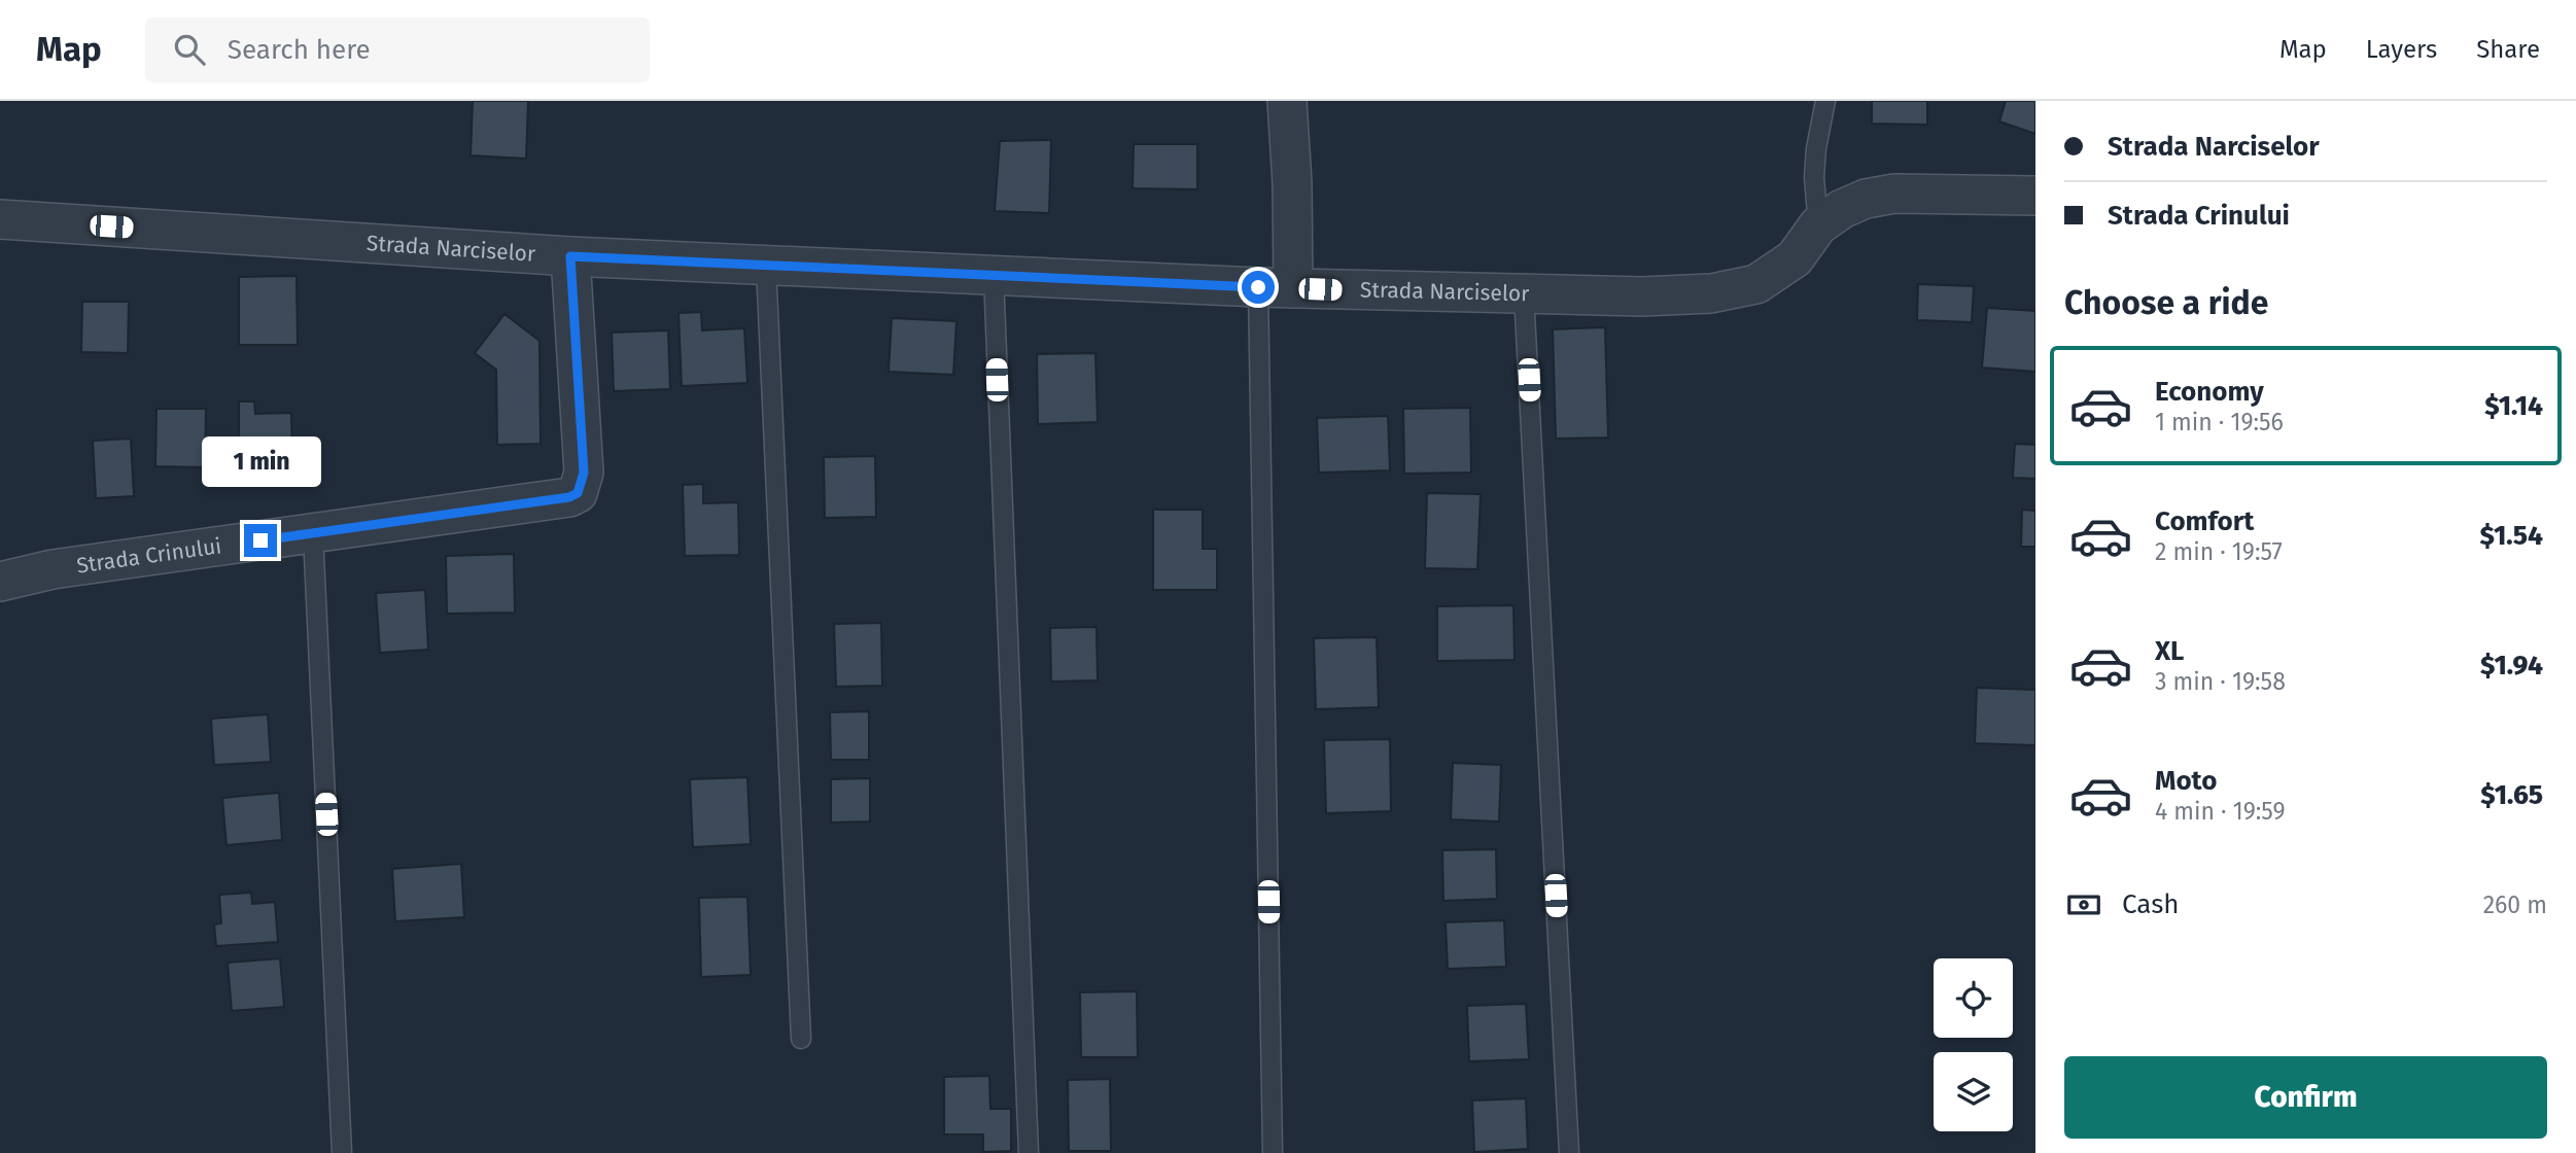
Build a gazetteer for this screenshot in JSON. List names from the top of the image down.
{
  "streets": {
    "street": ["Strada Narciselor", "Strada Crinului"]
  },
  "crossings": [
    ["Strada Narciselor", "Strada Crinului"]
  ],
  "page": {
    "header": "Map",
    "search": "Search here",
    "nav": ["Map", "Layers", "Share"],
    "banner": ["Strada Narciselor", "Strada Crinului"],
    "heading": "Choose a ride",
    "list": [
      {
        "name": "Economy",
        "note": "1 min · 19:56",
        "value": "$1.14"
      },
      {
        "name": "Comfort",
        "note": "2 min · 19:57",
        "value": "$1.54"
      },
      {
        "name": "XL",
        "note": "3 min · 19:58",
        "value": "$1.94"
      },
      {
        "name": "Moto",
        "note": "4 min · 19:59",
        "value": "$1.65"
      }
    ],
    "bubble": "1 min",
    "pay": ["Cash", "260 m"],
    "buttons": "Confirm"
  }
}
